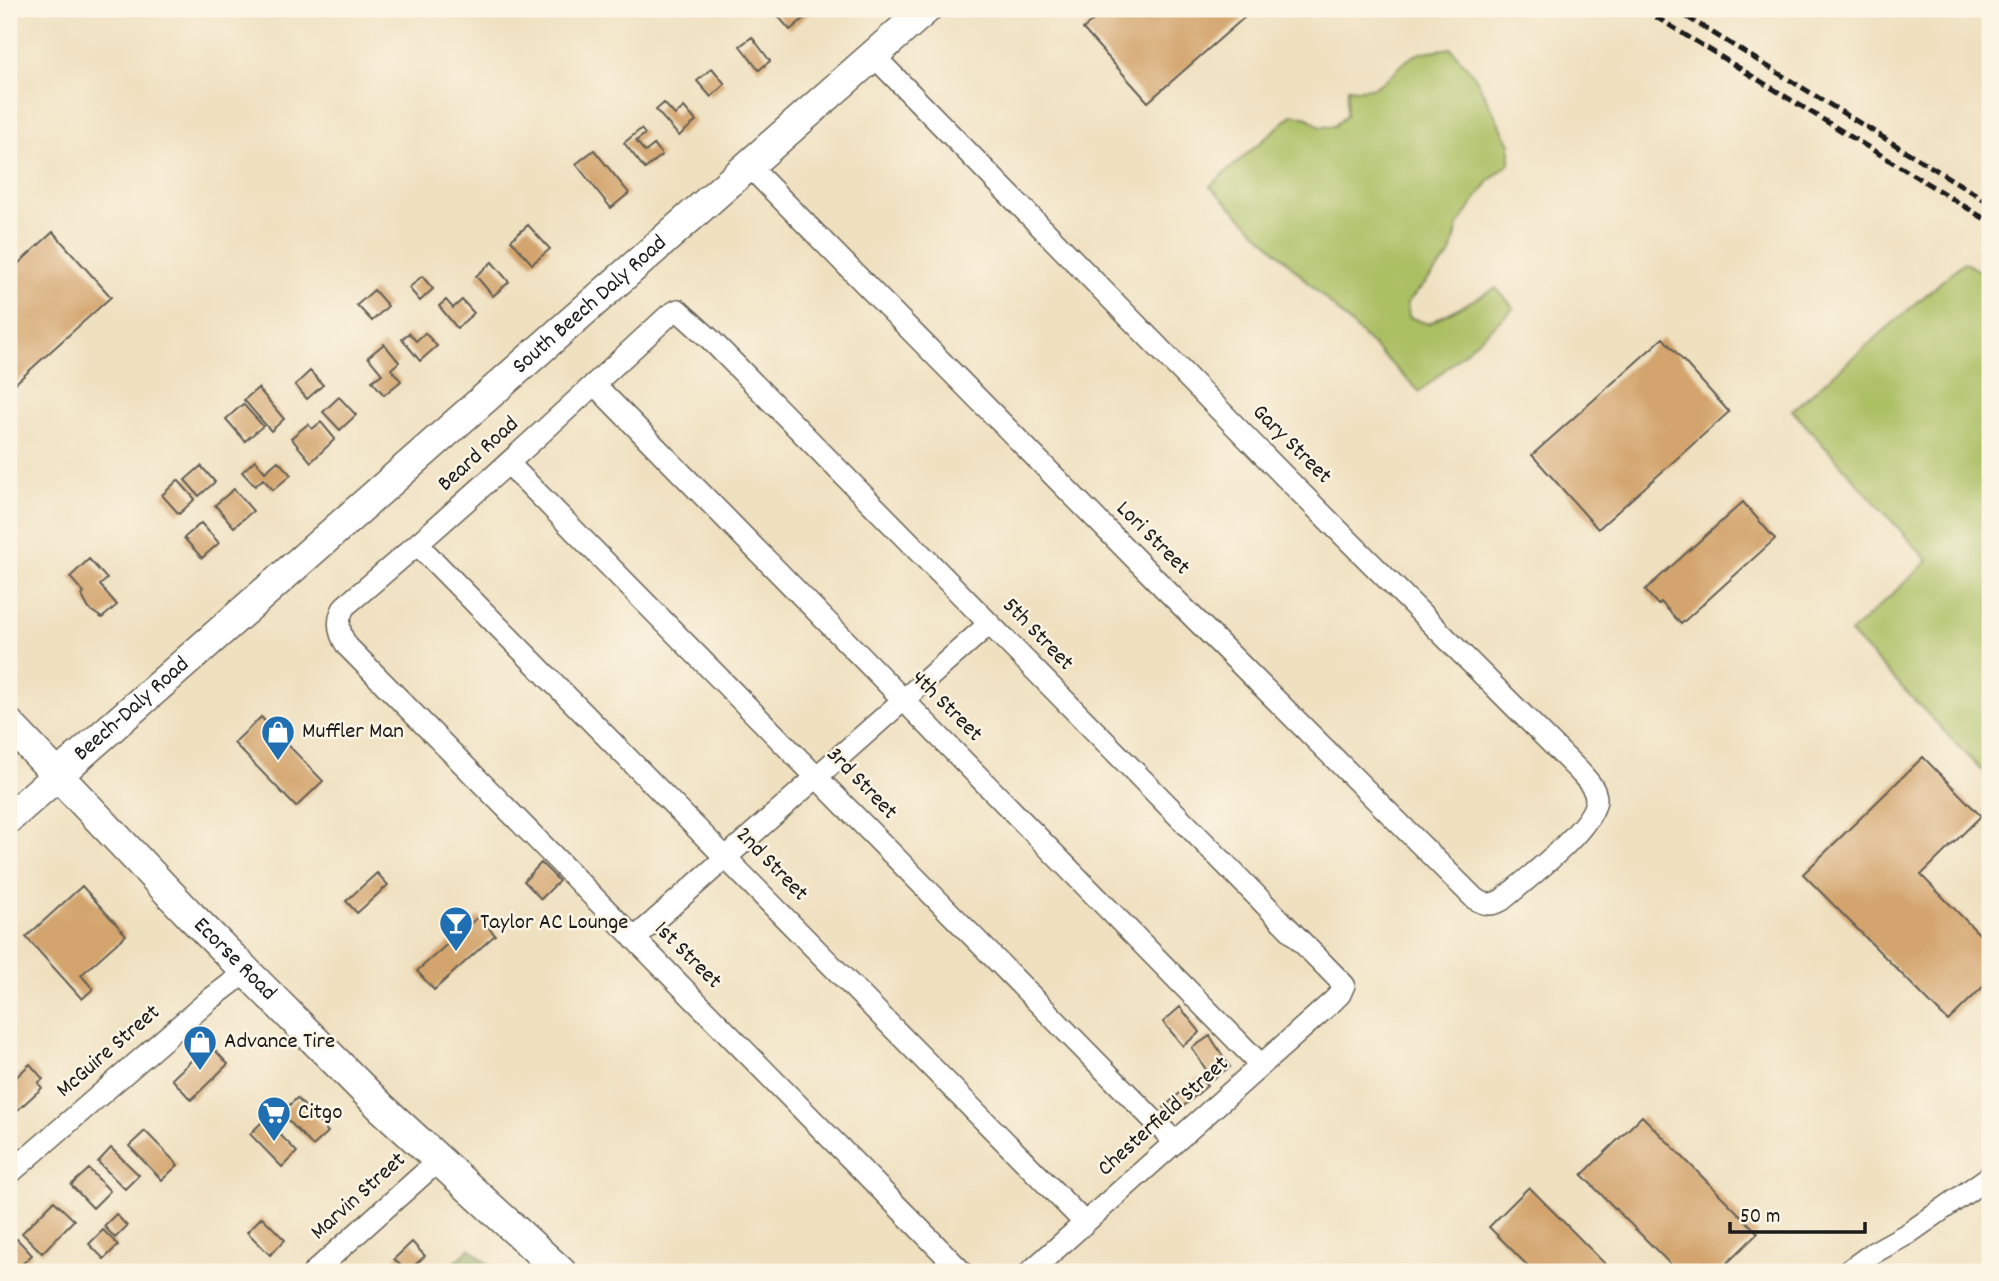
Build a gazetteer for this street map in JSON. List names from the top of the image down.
{
  "streets": {
    "street": [
      "South Beech Daly Road",
      "Gary Street",
      "Beard Road",
      "Lori Street",
      "5th Street",
      "4th Street",
      "Beech-Daly Road",
      "3rd Street",
      "2nd Street",
      "1st Street",
      "Ecorse Road",
      "McGuire Street",
      "Chesterfield Street",
      "Marvin Street"
    ]
  },
  "crossings": [
    ["South Beech Daly Road", "Gary Street"],
    ["South Beech Daly Road", "Lori Street"],
    ["South Beech Daly Road", "Beech-Daly Road"],
    ["Gary Street", "Lori Street"],
    ["Beard Road", "5th Street"],
    ["Beard Road", "4th Street"],
    ["Beard Road", "3rd Street"],
    ["Beard Road", "2nd Street"],
    ["Beard Road", "1st Street"],
    ["5th Street", "Chesterfield Street"],
    ["4th Street", "Chesterfield Street"],
    ["Beech-Daly Road", "Ecorse Road"],
    ["3rd Street", "Chesterfield Street"],
    ["2nd Street", "Chesterfield Street"],
    ["Ecorse Road", "McGuire Street"],
    ["Ecorse Road", "Marvin Street"]
  ],
  "places": {
    "shop": ["Muffler Man", "Advance Tire"],
    "bar": ["Taylor AC Lounge"],
    "supermarket": ["Citgo"]
  },
  "scale_bar": "50 m"
}
